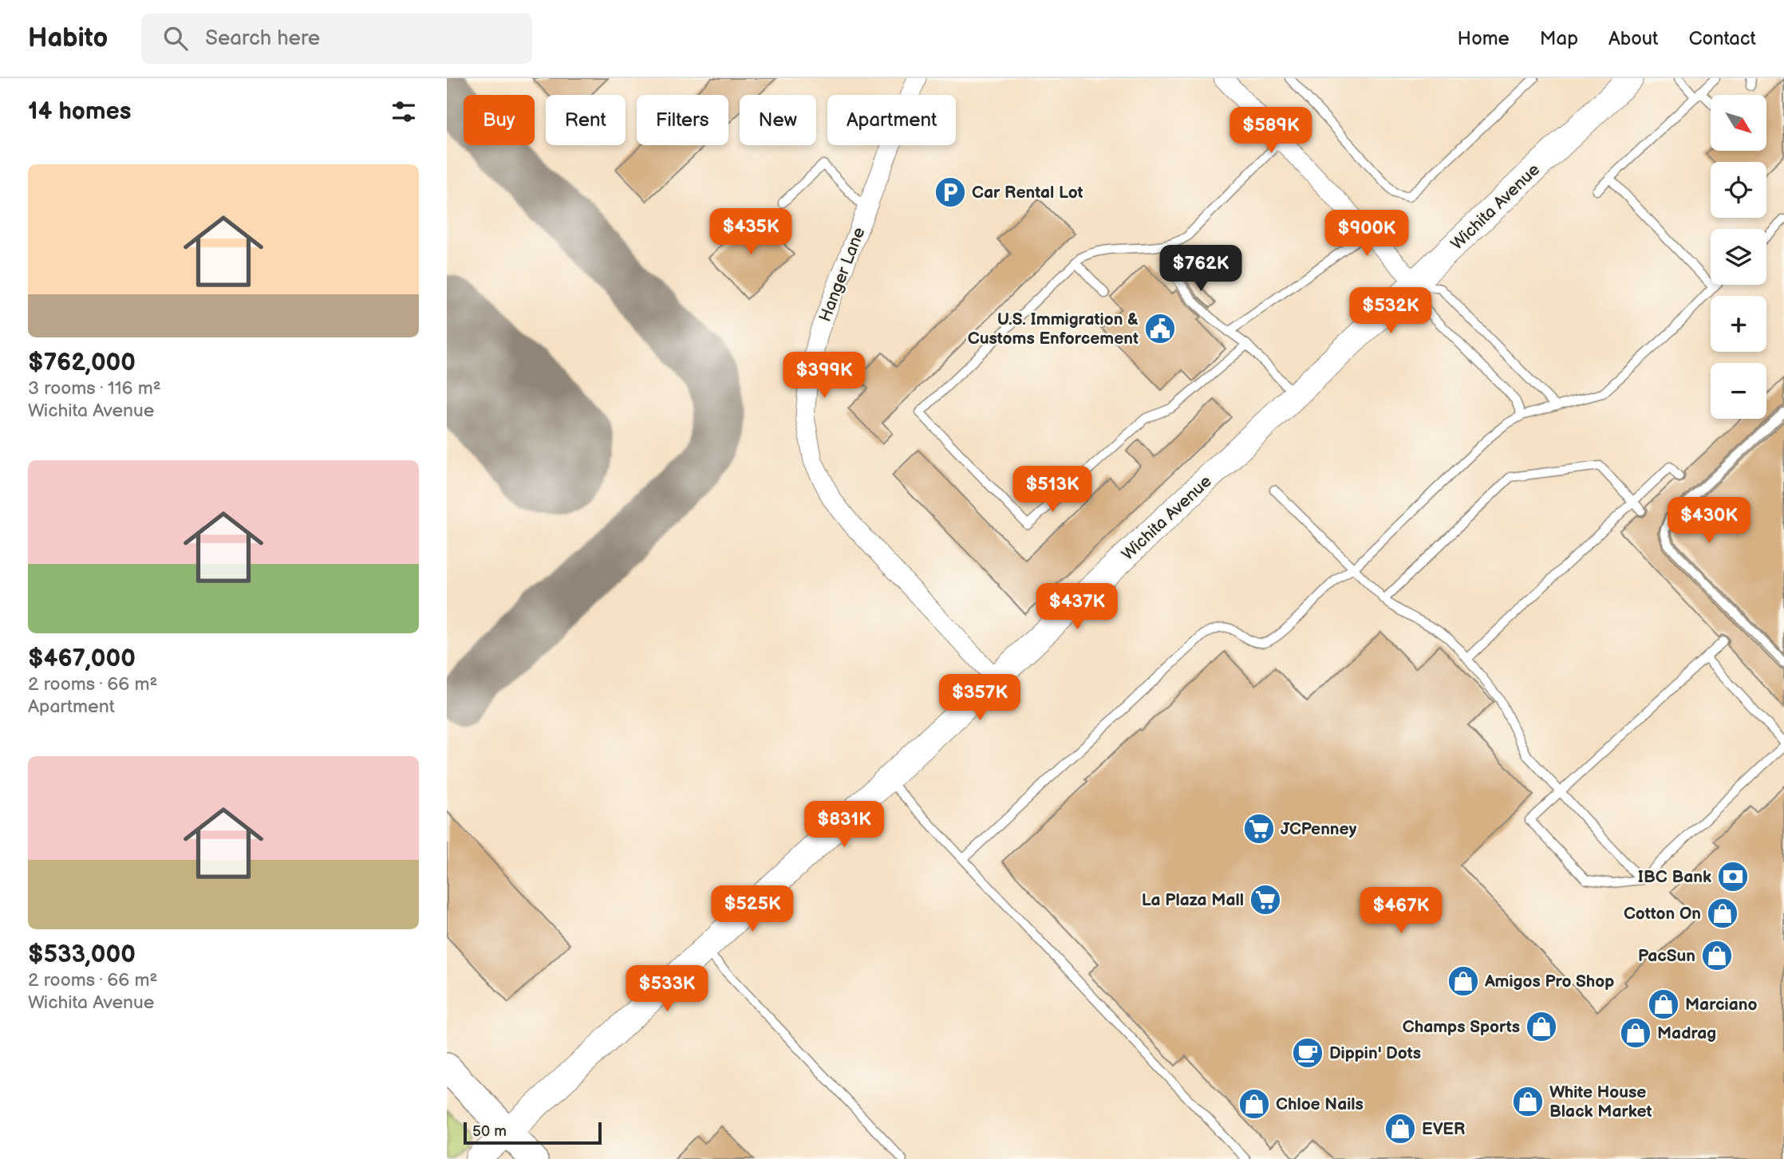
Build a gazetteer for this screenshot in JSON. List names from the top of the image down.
{
  "streets": {
    "main road": ["Wichita Avenue"],
    "street": ["Hanger Lane"]
  },
  "crossings": [
    ["Wichita Avenue", "Hanger Lane"]
  ],
  "places": {
    "parking": ["Car Rental Lot"],
    "public building": ["U.S. Immigration & Customs Enforcement"],
    "supermarket": ["JCPenney", "La Plaza Mall"],
    "bank": ["IBC Bank"],
    "shop": [
      "Cotton On",
      "PacSun",
      "Amigos Pro Shop",
      "Marciano",
      "Champs Sports",
      "Madrag",
      "White House Black Market",
      "Chloe Nails",
      "EVER"
    ],
    "cafe": ["Dippin' Dots"]
  },
  "scale_bar": "50 m",
  "north": "bottom right",
  "page": {
    "header": "Habito",
    "search": "Search here",
    "nav": [
      "Home",
      "Map",
      "About",
      "Contact"
    ],
    "heading": "14 homes",
    "map_buttons": ["+", "−"],
    "chip": [
      "Buy",
      "Rent",
      "Filters",
      "New",
      "Apartment"
    ],
    "price": [
      "$589K",
      "$435K",
      "$900K",
      "$762K",
      "$532K",
      "$399K",
      "$513K",
      "$430K",
      "$437K",
      "$357K",
      "$831K",
      "$525K",
      "$467K",
      "$533K"
    ],
    "list": [
      {
        "name": "$762,000",
        "note": "3 rooms · 116 m² · Wichita Avenue"
      },
      {
        "name": "$467,000",
        "note": "2 rooms · 66 m² · Apartment"
      },
      {
        "name": "$533,000",
        "note": "2 rooms · 66 m² · Wichita Avenue"
      }
    ],
    "scale": "50 m"
  }
}
